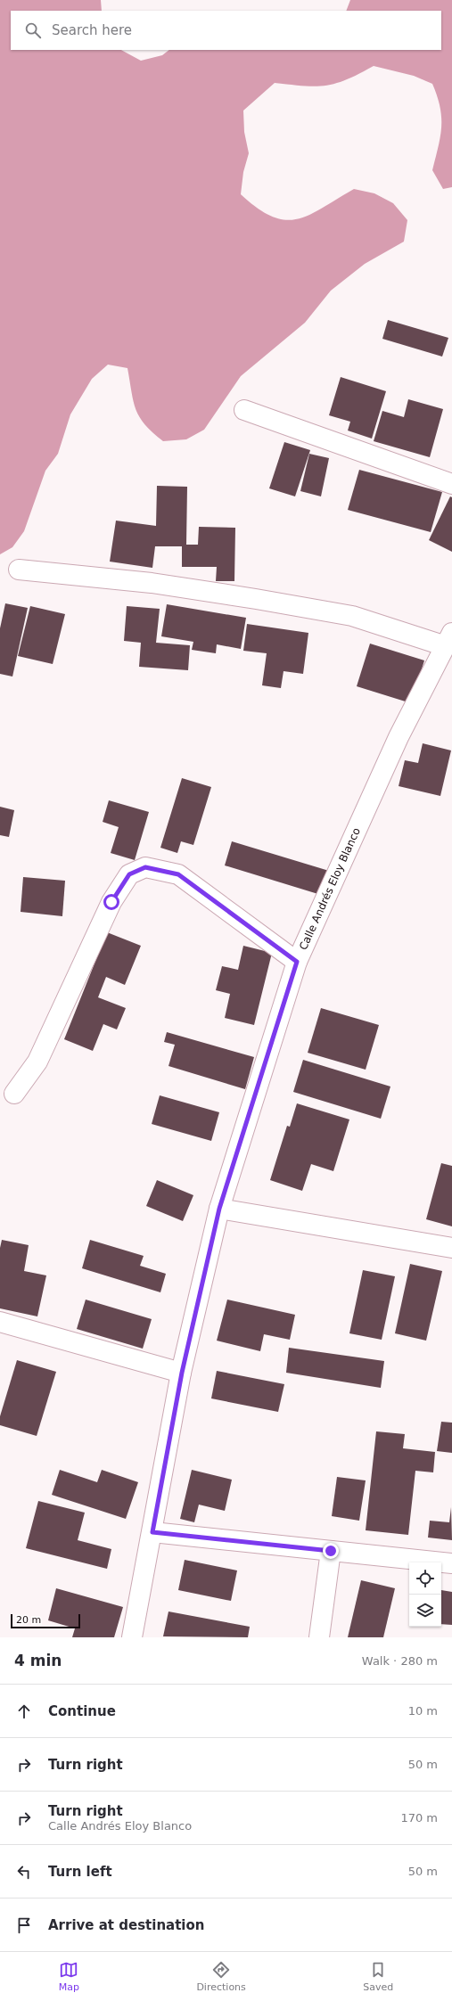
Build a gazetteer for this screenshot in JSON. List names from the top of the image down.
{
  "streets": {
    "street": ["Calle Andrés Eloy Blanco"]
  },
  "scale_bar": "20 m",
  "page": {
    "search": "Search here",
    "scale": "20 m",
    "heading": ["4 min", "Walk · 280 m"],
    "list": [
      ["Continue", "10 m"],
      ["Turn right", "50 m"],
      ["Turn right", "Calle Andrés Eloy Blanco", "170 m"],
      ["Turn left", "50 m"],
      "Arrive at destination"
    ],
    "nav": ["Map", "Directions", "Saved"]
  }
}
